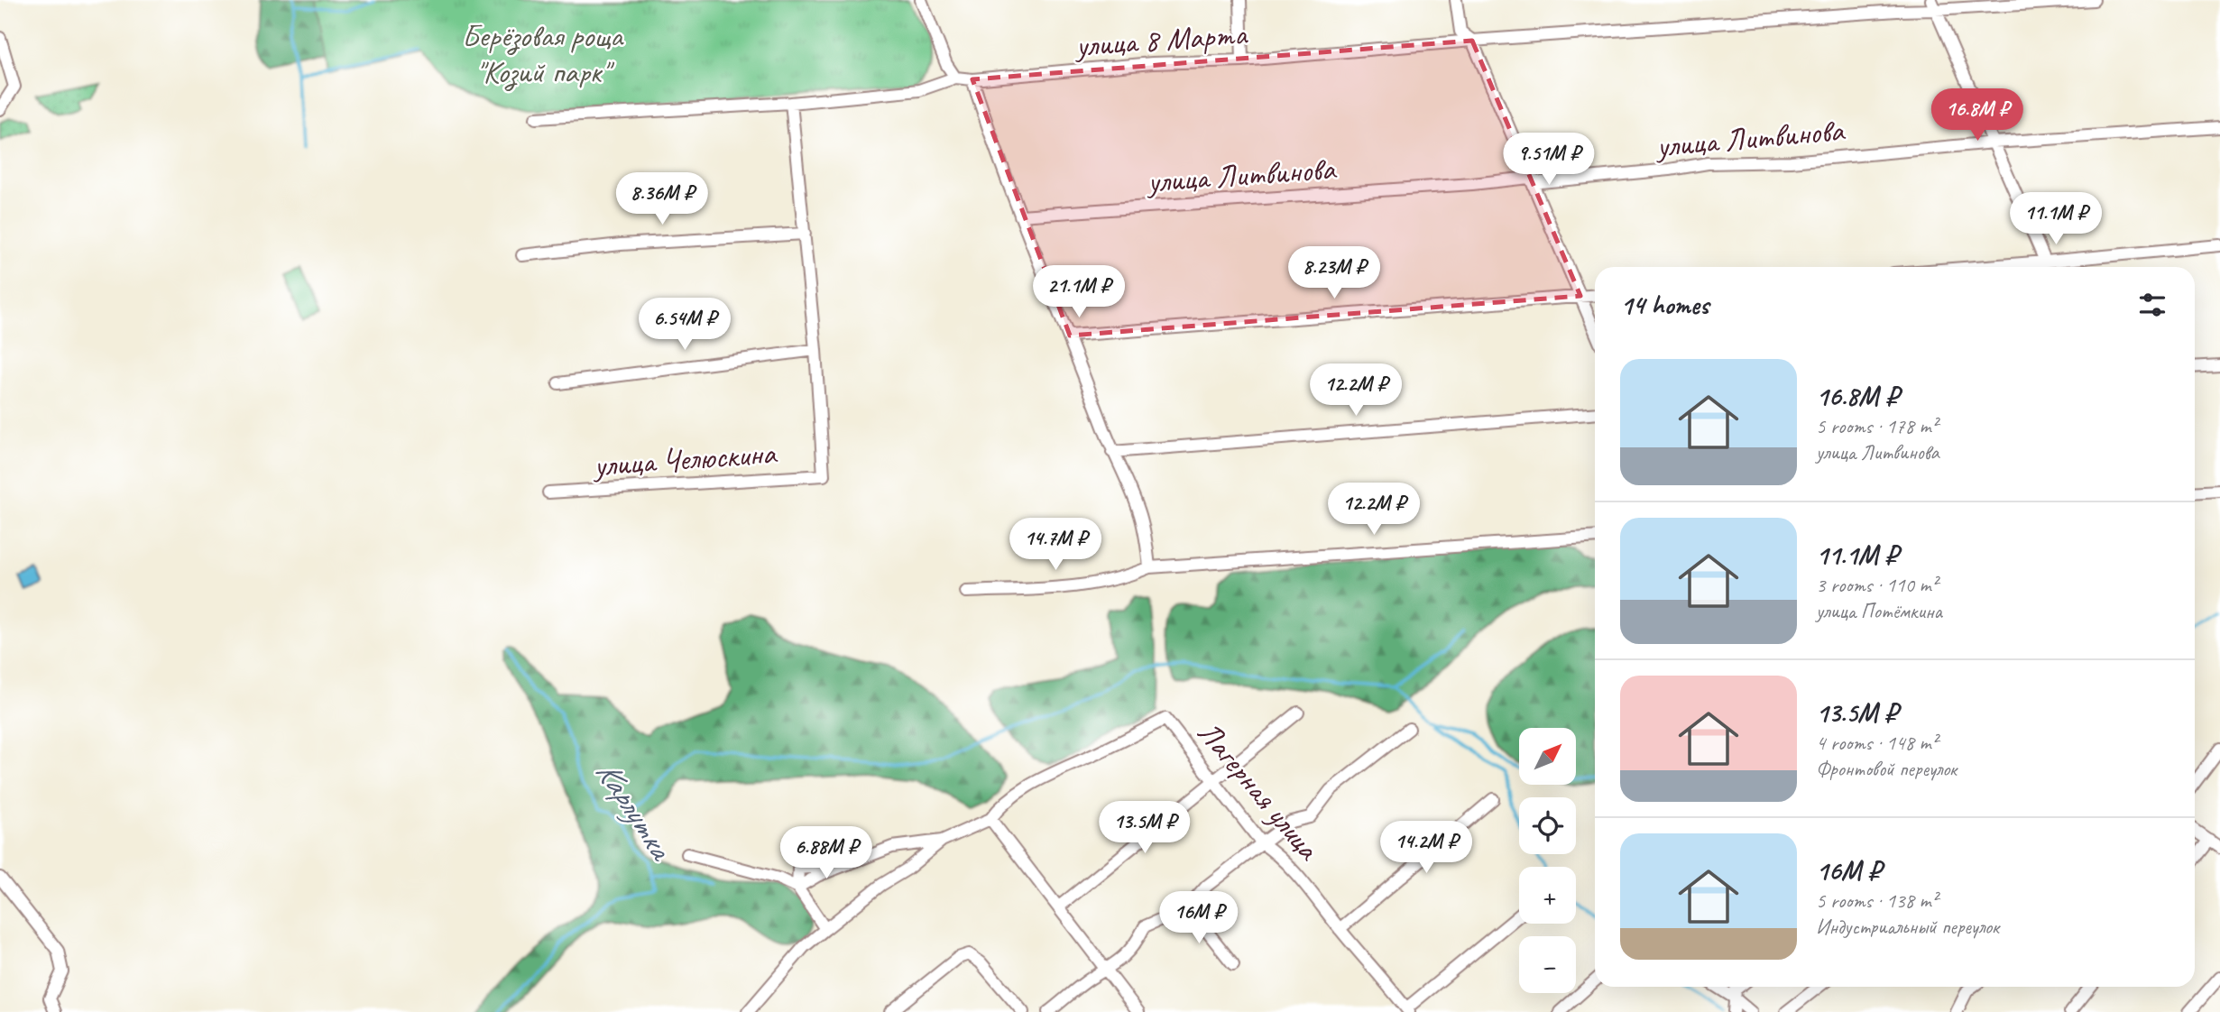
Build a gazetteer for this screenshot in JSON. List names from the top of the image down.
{
  "streets": {
    "street": [
      "улица 8 Марта",
      "улица Литвинова",
      "улица Челюскина",
      "Лагерная улица"
    ]
  },
  "water": ["Карлутка"],
  "parks": ["Берёзовая роща \"Козий парк\""],
  "north": "top right",
  "page": {
    "price": [
      "16.8M ₽",
      "9.51M ₽",
      "8.36M ₽",
      "11.1M ₽",
      "8.23M ₽",
      "21.1M ₽",
      "6.54M ₽",
      "12.2M ₽",
      "12.2M ₽",
      "14.7M ₽",
      "13.5M ₽",
      "14.2M ₽",
      "6.88M ₽",
      "16M ₽"
    ],
    "heading": "14 homes",
    "list": [
      {
        "name": "16.8M ₽",
        "note": "5 rooms · 178 m² · улица Литвинова"
      },
      {
        "name": "11.1M ₽",
        "note": "3 rooms · 110 m² · улица Потёмкина"
      },
      {
        "name": "13.5M ₽",
        "note": "4 rooms · 148 m² · Фронтовой переулок"
      },
      {
        "name": "16M ₽",
        "note": "5 rooms · 138 m² · Индустриальный переулок"
      }
    ],
    "map_buttons": ["+", "−"]
  }
}
